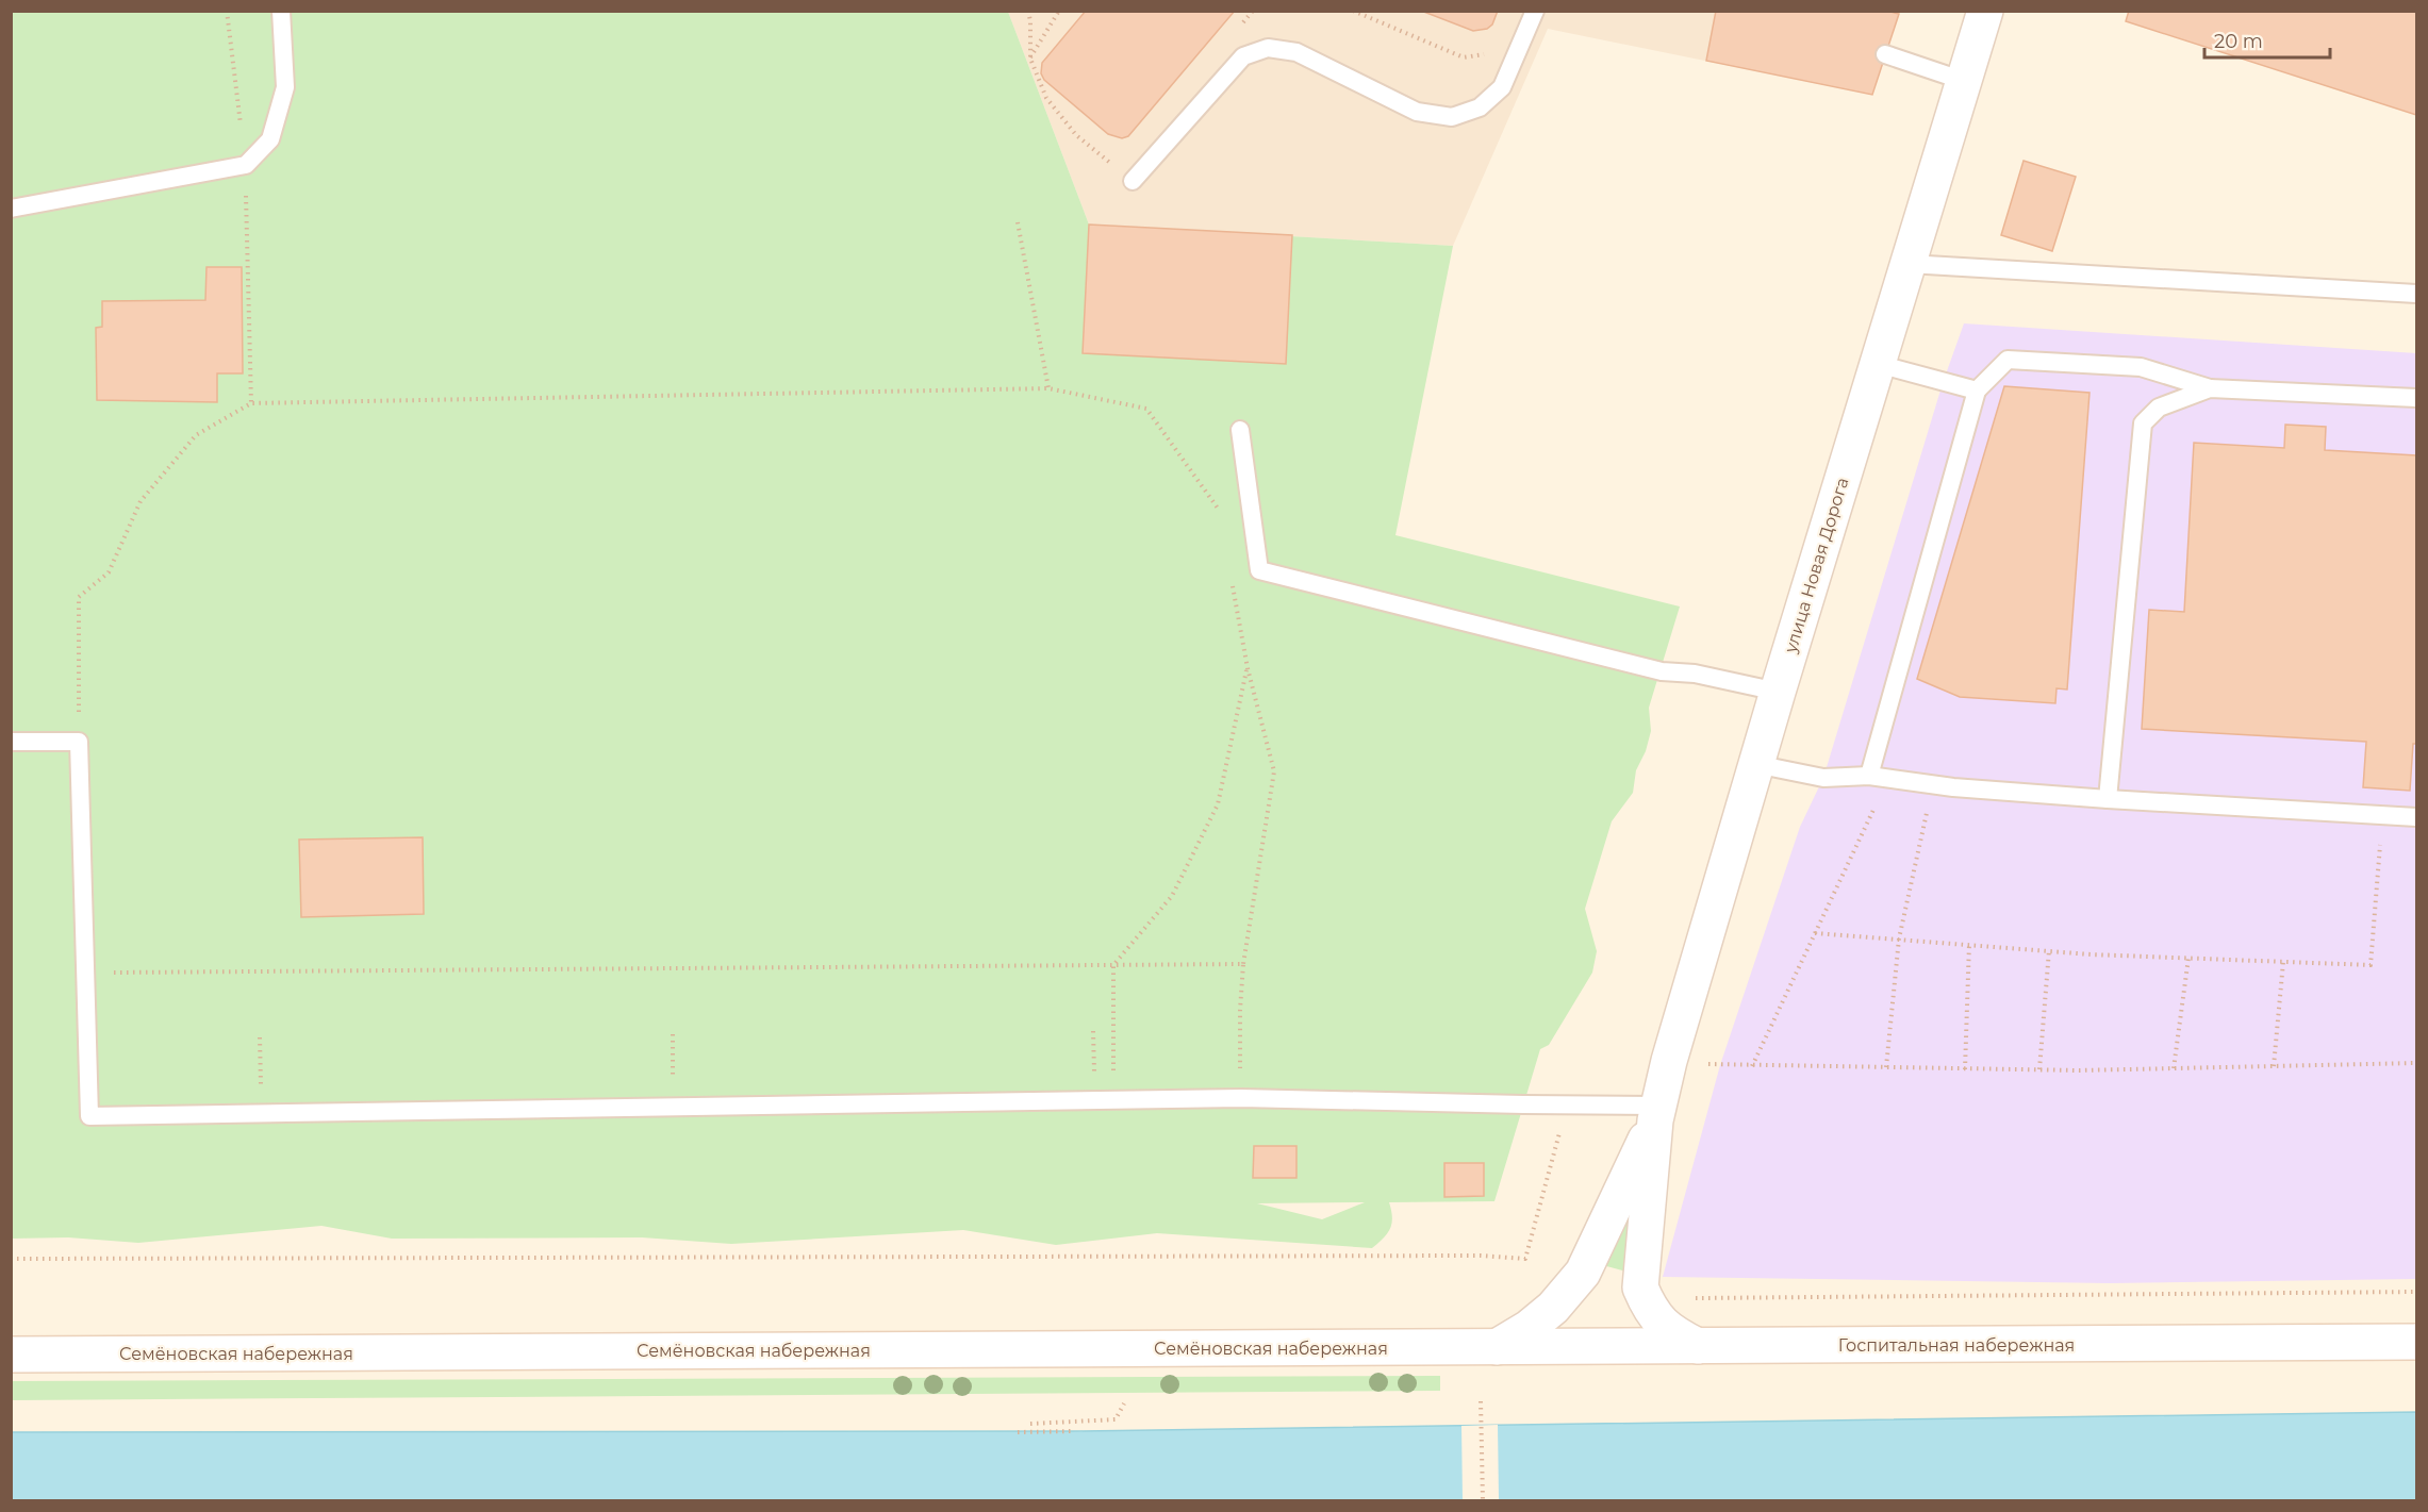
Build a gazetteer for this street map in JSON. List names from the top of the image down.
{
  "streets": {
    "main road": ["улица Новая Дорога", "Госпитальная набережная", "Семёновская набережная"]
  },
  "crossings": [
    ["улица Новая Дорога", "Госпитальная набережная"],
    ["улица Новая Дорога", "Семёновская набережная"],
    ["Госпитальная набережная", "Семёновская набережная"]
  ],
  "scale_bar": "20 m"
}
